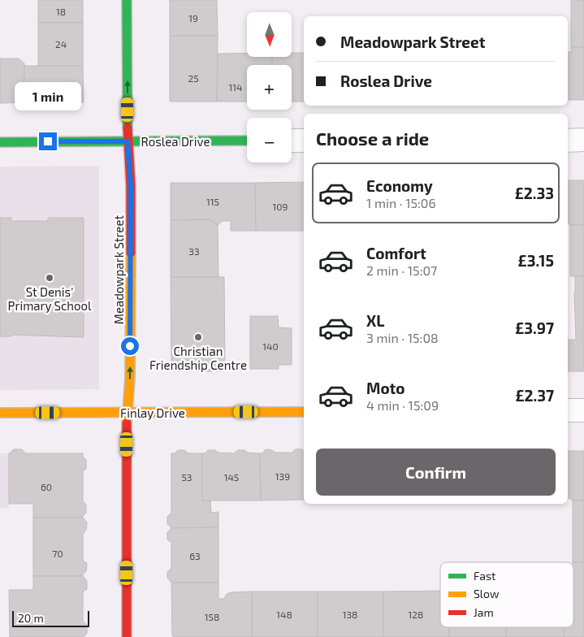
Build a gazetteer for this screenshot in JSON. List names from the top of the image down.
{
  "streets": {
    "street": ["Roslea Drive", "Meadowpark Street", "Finlay Drive"]
  },
  "crossings": [
    ["Roslea Drive", "Meadowpark Street"],
    ["Meadowpark Street", "Finlay Drive"]
  ],
  "one_way": ["Meadowpark Street"],
  "places": ["St Denis' Primary School", "Christian Friendship Centre"],
  "house_numbers": [
    "18",
    "19",
    "24",
    "25",
    "114",
    "115",
    "109",
    "33",
    "140",
    "139",
    "53",
    "145",
    "60",
    "70",
    "63",
    "148",
    "138",
    "128",
    "158"
  ],
  "legend": ["Fast", "Slow", "Jam"],
  "scale_bar": "20 m",
  "north": "bottom",
  "page": {
    "map_buttons": ["+", "−"],
    "banner": ["Meadowpark Street", "Roslea Drive"],
    "bubble": "1 min",
    "heading": "Choose a ride",
    "list": [
      {
        "name": "Economy",
        "note": "1 min · 15:06",
        "value": "£2.33"
      },
      {
        "name": "Comfort",
        "note": "2 min · 15:07",
        "value": "£3.15"
      },
      {
        "name": "XL",
        "note": "3 min · 15:08",
        "value": "£3.97"
      },
      {
        "name": "Moto",
        "note": "4 min · 15:09",
        "value": "£2.37"
      }
    ],
    "buttons": "Confirm",
    "scale": "20 m"
  }
}
